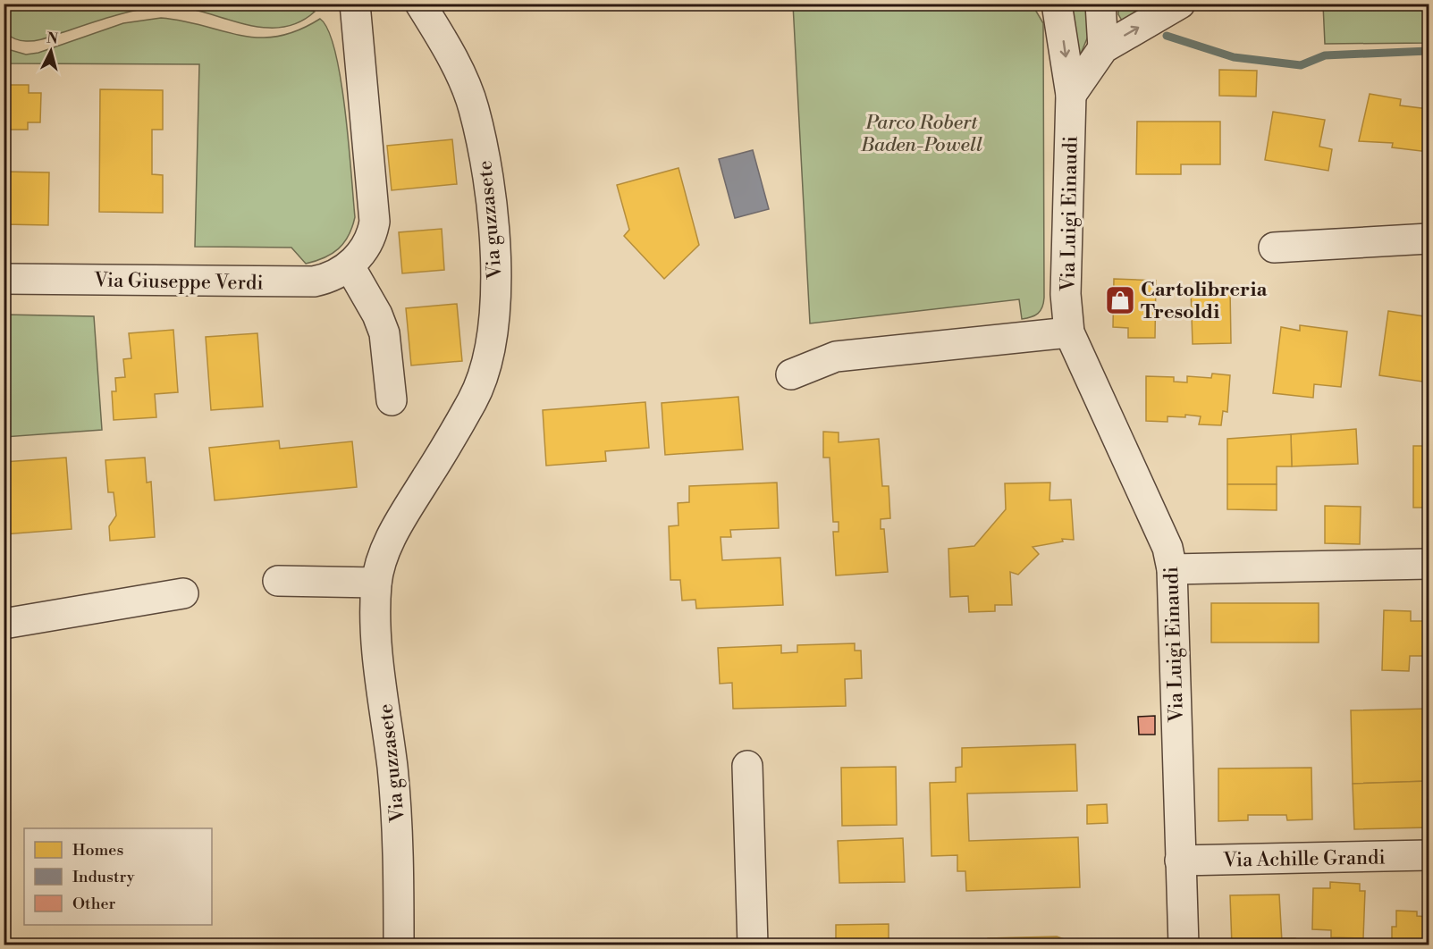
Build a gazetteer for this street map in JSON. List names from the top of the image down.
{
  "streets": {
    "street": [
      "Via Luigi Einaudi",
      "Via guzzasete",
      "Via Giuseppe Verdi",
      "Via Achille Grandi"
    ]
  },
  "crossings": [
    ["Via Luigi Einaudi", "Via Achille Grandi"]
  ],
  "parks": ["Parco Robert Baden-Powell"],
  "places": {
    "shop": ["Cartolibreria Tresoldi"]
  },
  "legend": ["Homes", "Industry", "Other"],
  "north": "top"
}
